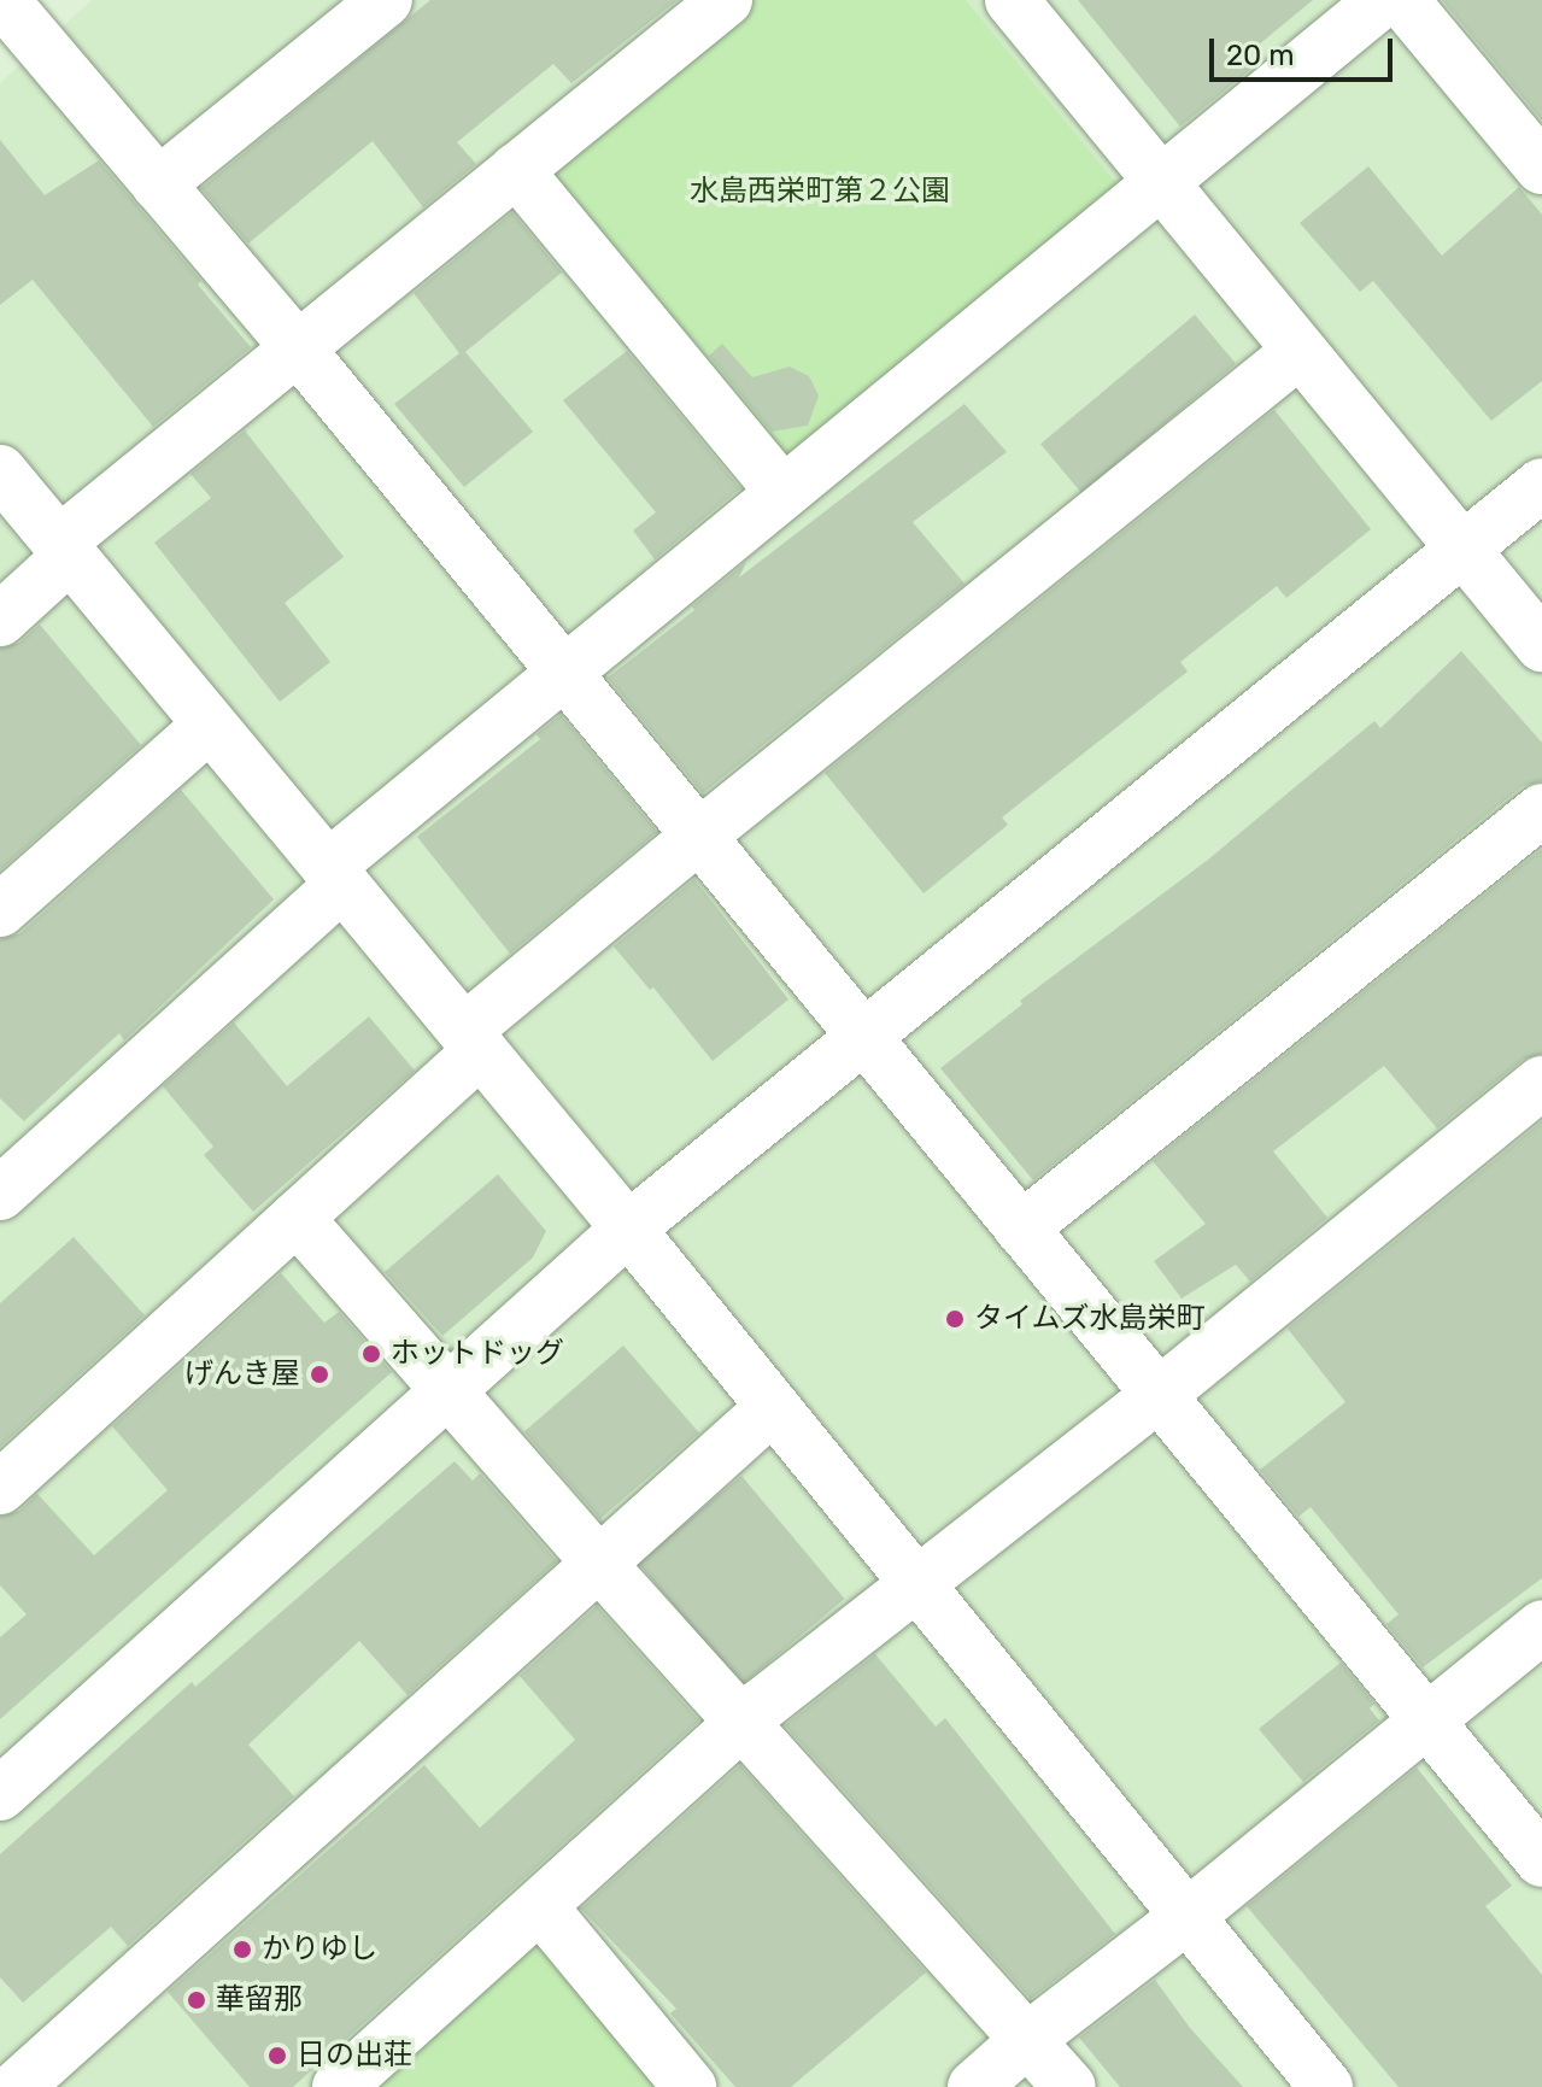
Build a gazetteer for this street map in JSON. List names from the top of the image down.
{
  "parks": ["水島西栄町第２公園"],
  "places": [
    "タイムズ水島栄町",
    "ホットドッグ",
    "げんき屋",
    "かりゆし",
    "華留那",
    "日の出荘"
  ],
  "scale_bar": "20 m"
}
